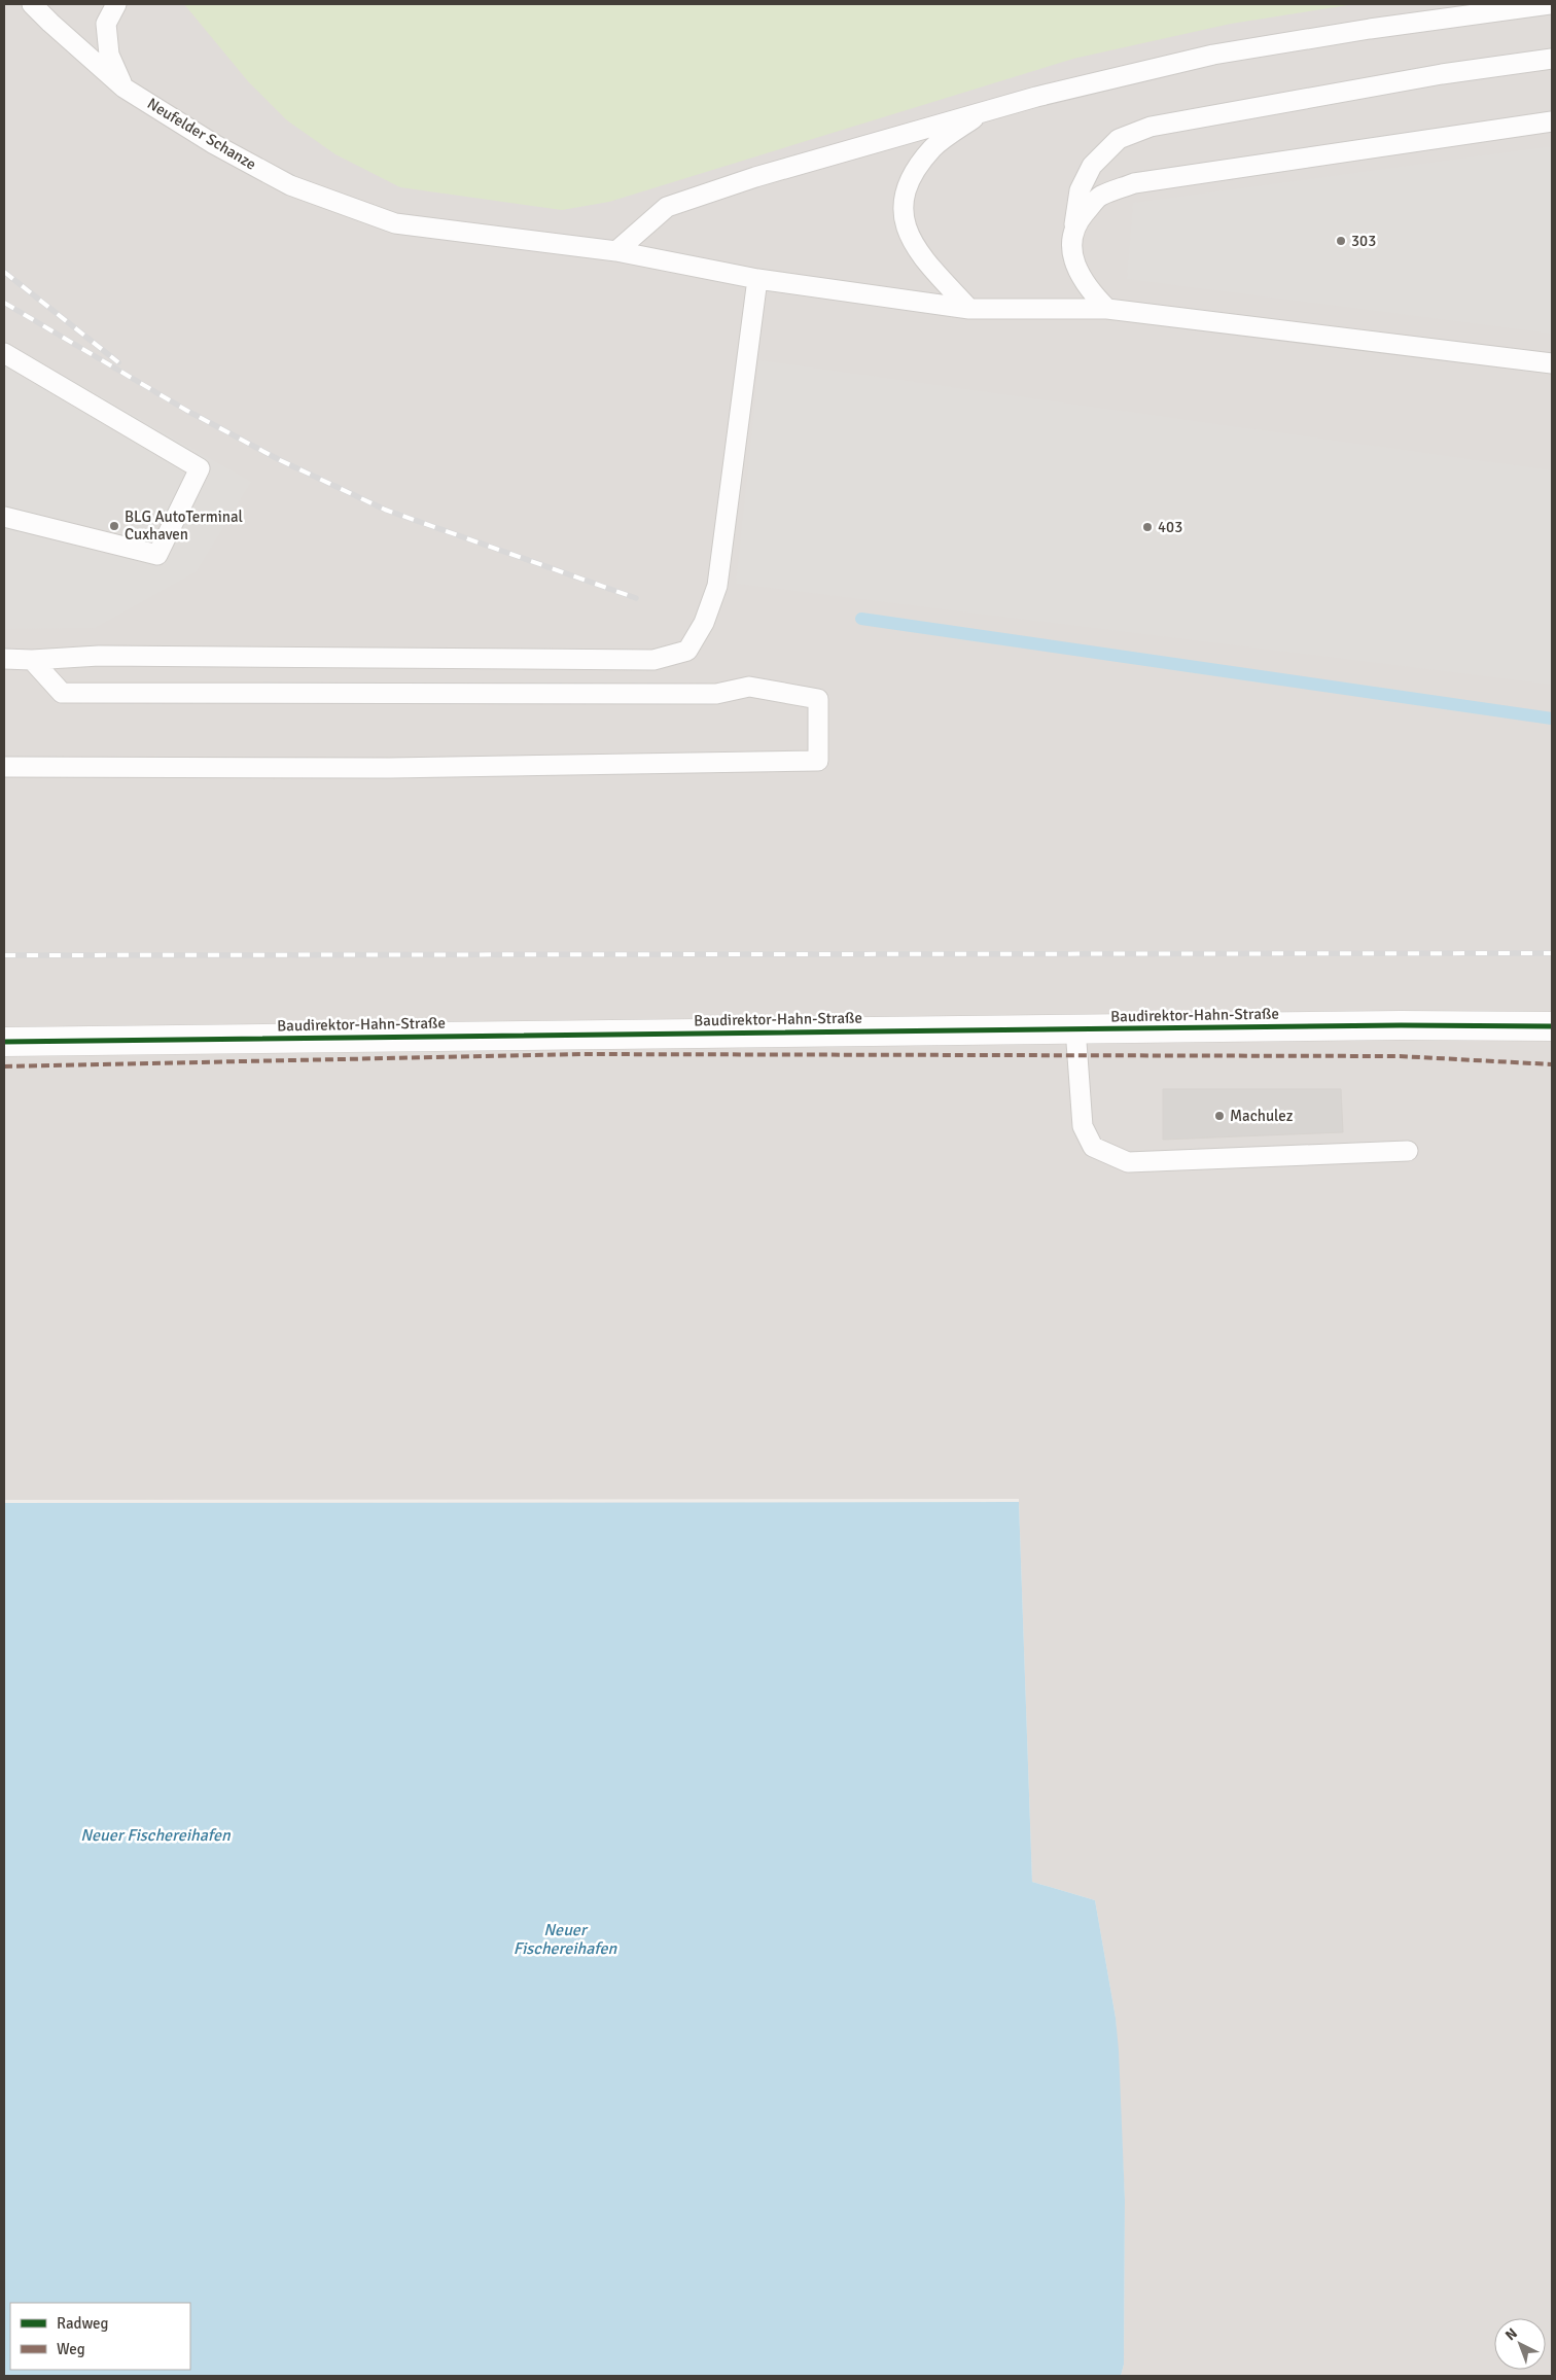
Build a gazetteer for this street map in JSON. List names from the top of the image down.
{
  "streets": {
    "street": ["Baudirektor-Hahn-Straße"],
    "lane": ["Neufelder Schanze"]
  },
  "water": ["Neuer Fischereihafen"],
  "places": [
    "303",
    "BLG AutoTerminal Cuxhaven",
    "403",
    "Machulez"
  ],
  "legend": ["Radweg", "Weg"],
  "north": "top left"
}
